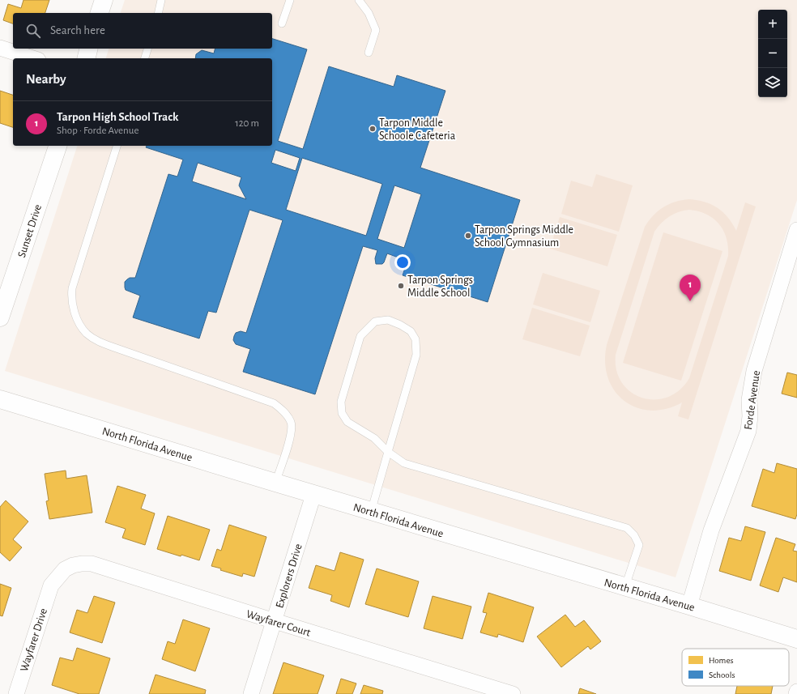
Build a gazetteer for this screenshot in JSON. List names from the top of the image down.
{
  "streets": {
    "street": [
      "Sunset Drive",
      "Forde Avenue",
      "North Florida Avenue",
      "Explorers Drive",
      "Wayfarer Court",
      "Wayfarer Drive"
    ]
  },
  "crossings": [
    ["Forde Avenue", "North Florida Avenue"],
    ["North Florida Avenue", "Explorers Drive"],
    ["Explorers Drive", "Wayfarer Court"],
    ["Wayfarer Court", "Wayfarer Drive"]
  ],
  "places": ["Tarpon Middle Schoole Cafeteria", "Tarpon Springs Middle School Gymnasium", "Tarpon Springs Middle School"],
  "legend": ["Homes", "Schools"],
  "page": {
    "map_buttons": ["+", "−"],
    "search": "Search here",
    "heading": "Nearby",
    "list": [
      {
        "mark": "1",
        "name": "Tarpon High School Track",
        "note": "Shop · Forde Avenue",
        "value": "120 m"
      }
    ],
    "pins": "1"
  }
}
